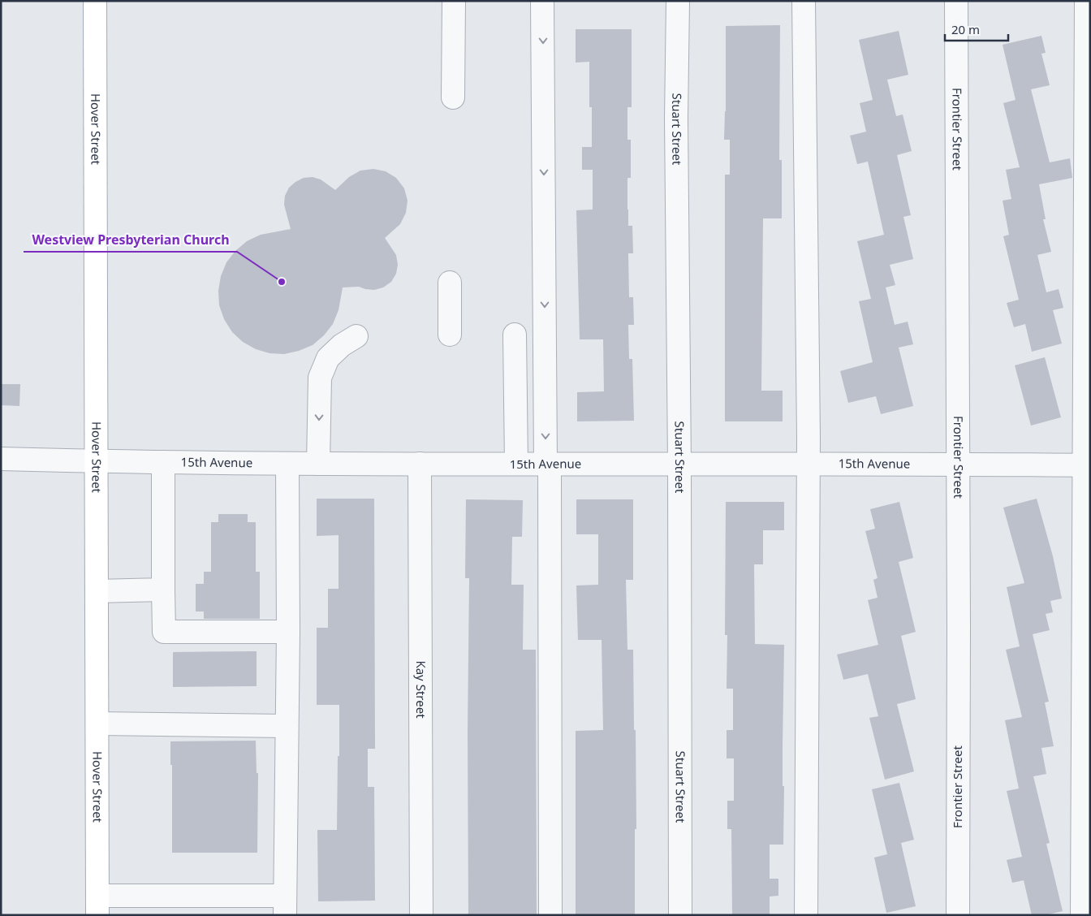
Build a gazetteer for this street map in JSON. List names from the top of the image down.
{
  "streets": {
    "main road": ["Hover Street"],
    "street": [
      "Stuart Street",
      "Frontier Street",
      "15th Avenue",
      "Kay Street"
    ]
  },
  "crossings": [
    ["Hover Street", "15th Avenue"],
    ["Stuart Street", "15th Avenue"],
    ["Frontier Street", "15th Avenue"],
    ["15th Avenue", "Kay Street"]
  ],
  "places": ["Westview Presbyterian Church"],
  "scale_bar": "20 m"
}
